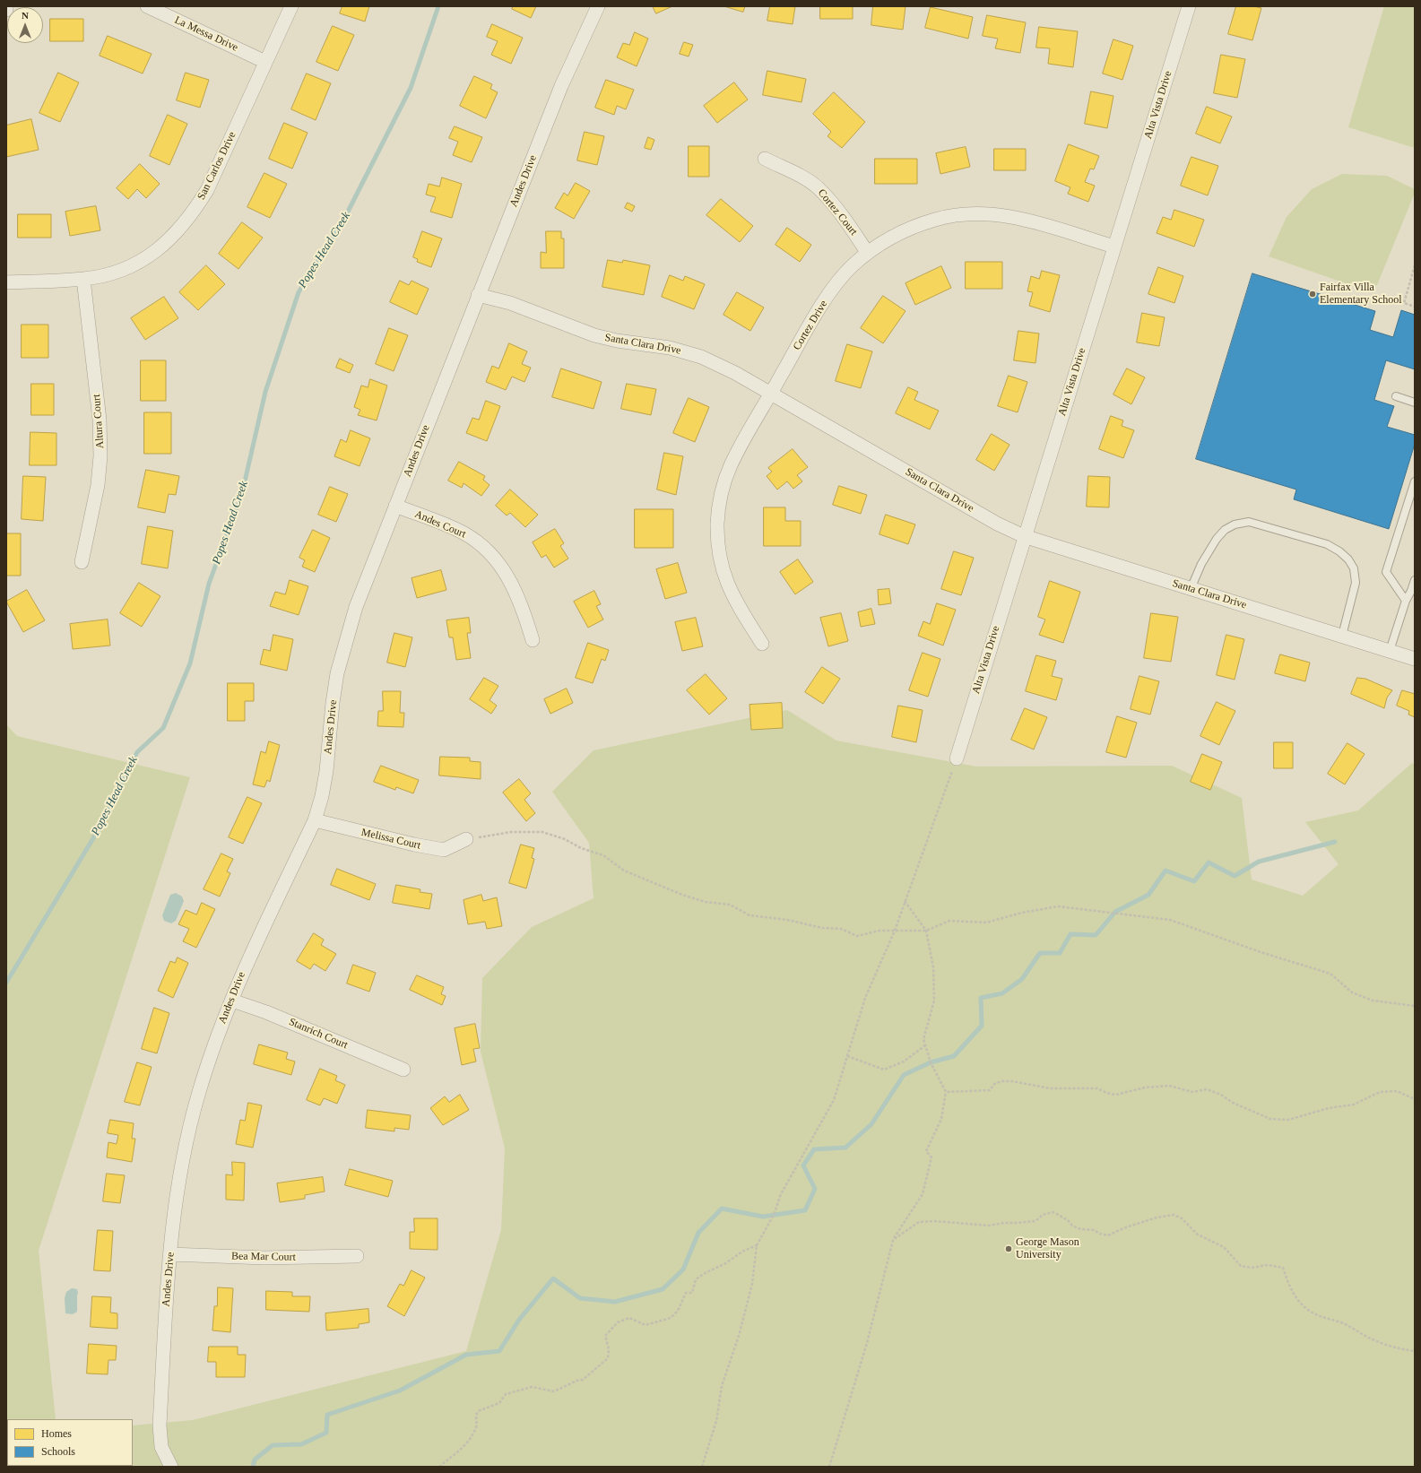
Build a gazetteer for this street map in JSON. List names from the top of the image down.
{
  "streets": {
    "street": [
      "La Messa Drive",
      "Alta Vista Drive",
      "San Carlos Drive",
      "Andes Drive",
      "Cortez Court",
      "Cortez Drive",
      "Santa Clara Drive",
      "Altura Court",
      "Andes Court",
      "Melissa Court",
      "Stanrich Court",
      "Bea Mar Court"
    ]
  },
  "crossings": [
    ["La Messa Drive", "San Carlos Drive"],
    ["Alta Vista Drive", "Cortez Drive"],
    ["Alta Vista Drive", "Santa Clara Drive"],
    ["San Carlos Drive", "Altura Court"],
    ["Andes Drive", "Santa Clara Drive"],
    ["Andes Drive", "Andes Court"],
    ["Andes Drive", "Melissa Court"],
    ["Andes Drive", "Stanrich Court"],
    ["Andes Drive", "Bea Mar Court"],
    ["Cortez Court", "Cortez Drive"],
    ["Cortez Drive", "Santa Clara Drive"]
  ],
  "water": ["Popes Head Creek"],
  "places": ["Fairfax Villa Elementary School", "George Mason University"],
  "legend": ["Homes", "Schools"],
  "north": "top"
}
